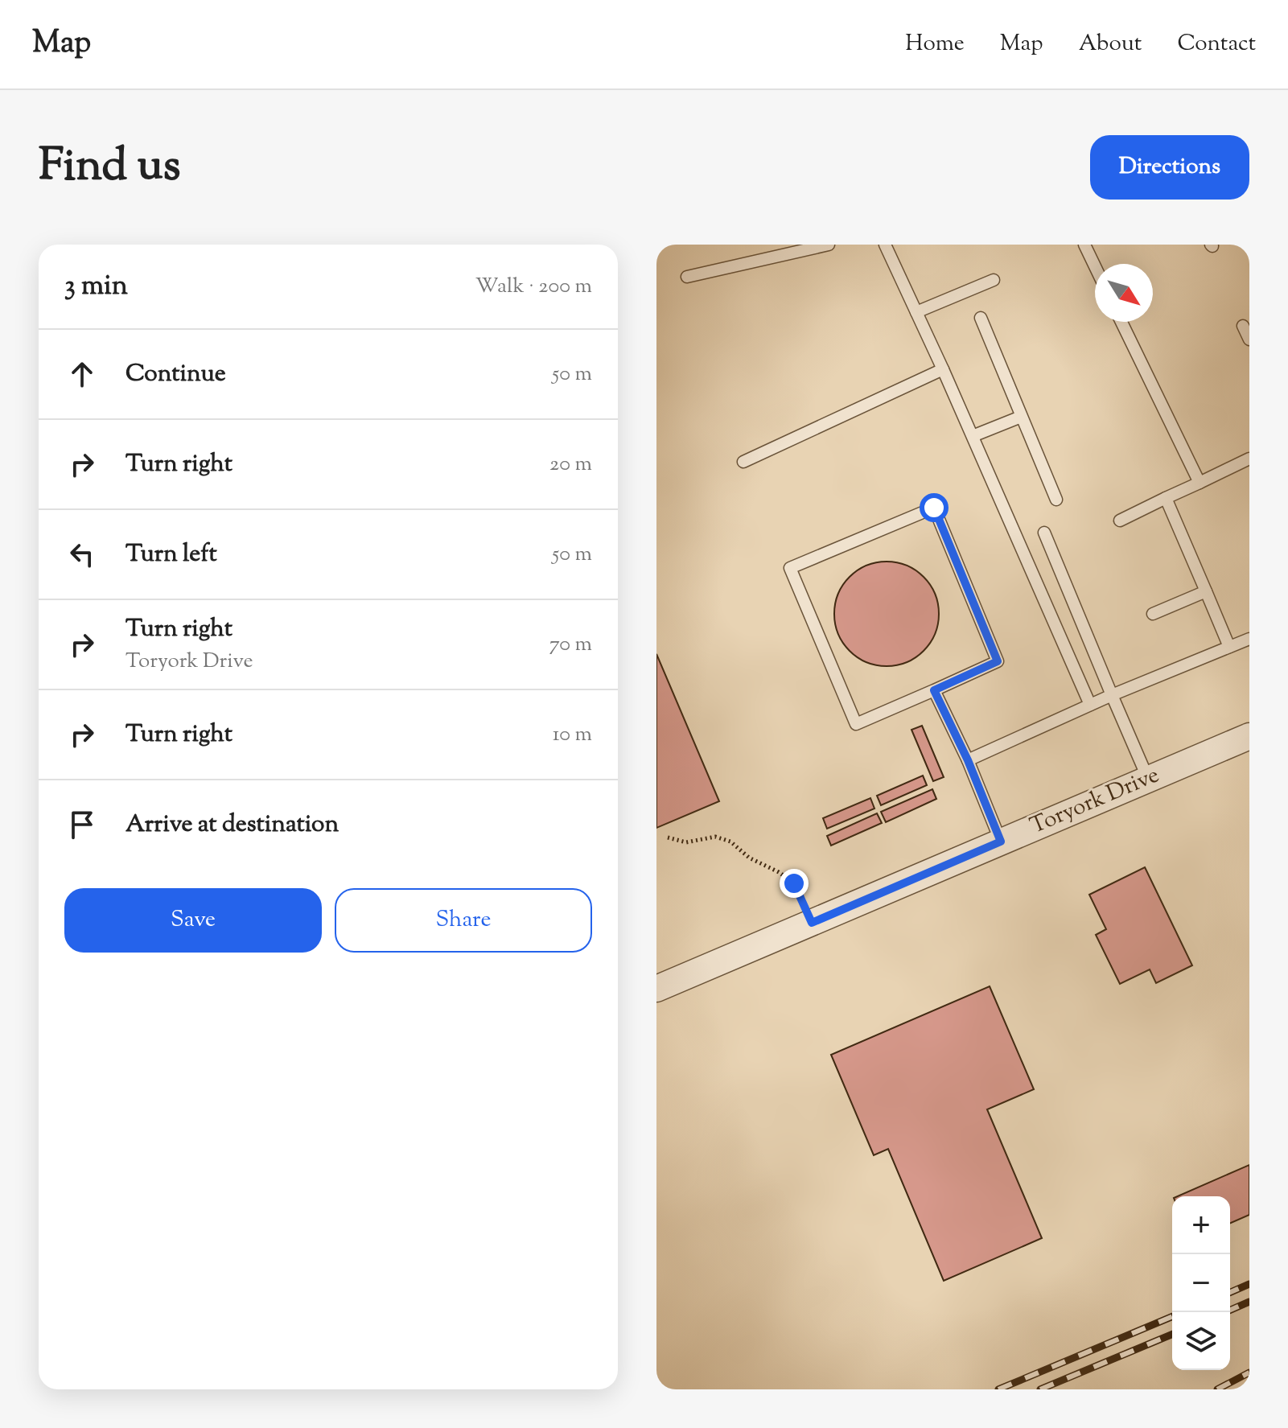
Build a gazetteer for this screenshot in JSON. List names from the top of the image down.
{
  "streets": {
    "street": ["Toryork Drive"]
  },
  "north": "bottom right",
  "page": {
    "header": "Map",
    "nav": [
      "Home",
      "Map",
      "About",
      "Contact"
    ],
    "title": "Find us",
    "buttons": [
      "Directions",
      ["Save", "Share"]
    ],
    "heading": ["3 min", "Walk · 200 m"],
    "list": [
      ["Continue", "50 m"],
      ["Turn right", "20 m"],
      ["Turn left", "50 m"],
      ["Turn right", "Toryork Drive", "70 m"],
      ["Turn right", "10 m"],
      "Arrive at destination"
    ],
    "map_buttons": ["+", "−"]
  }
}
